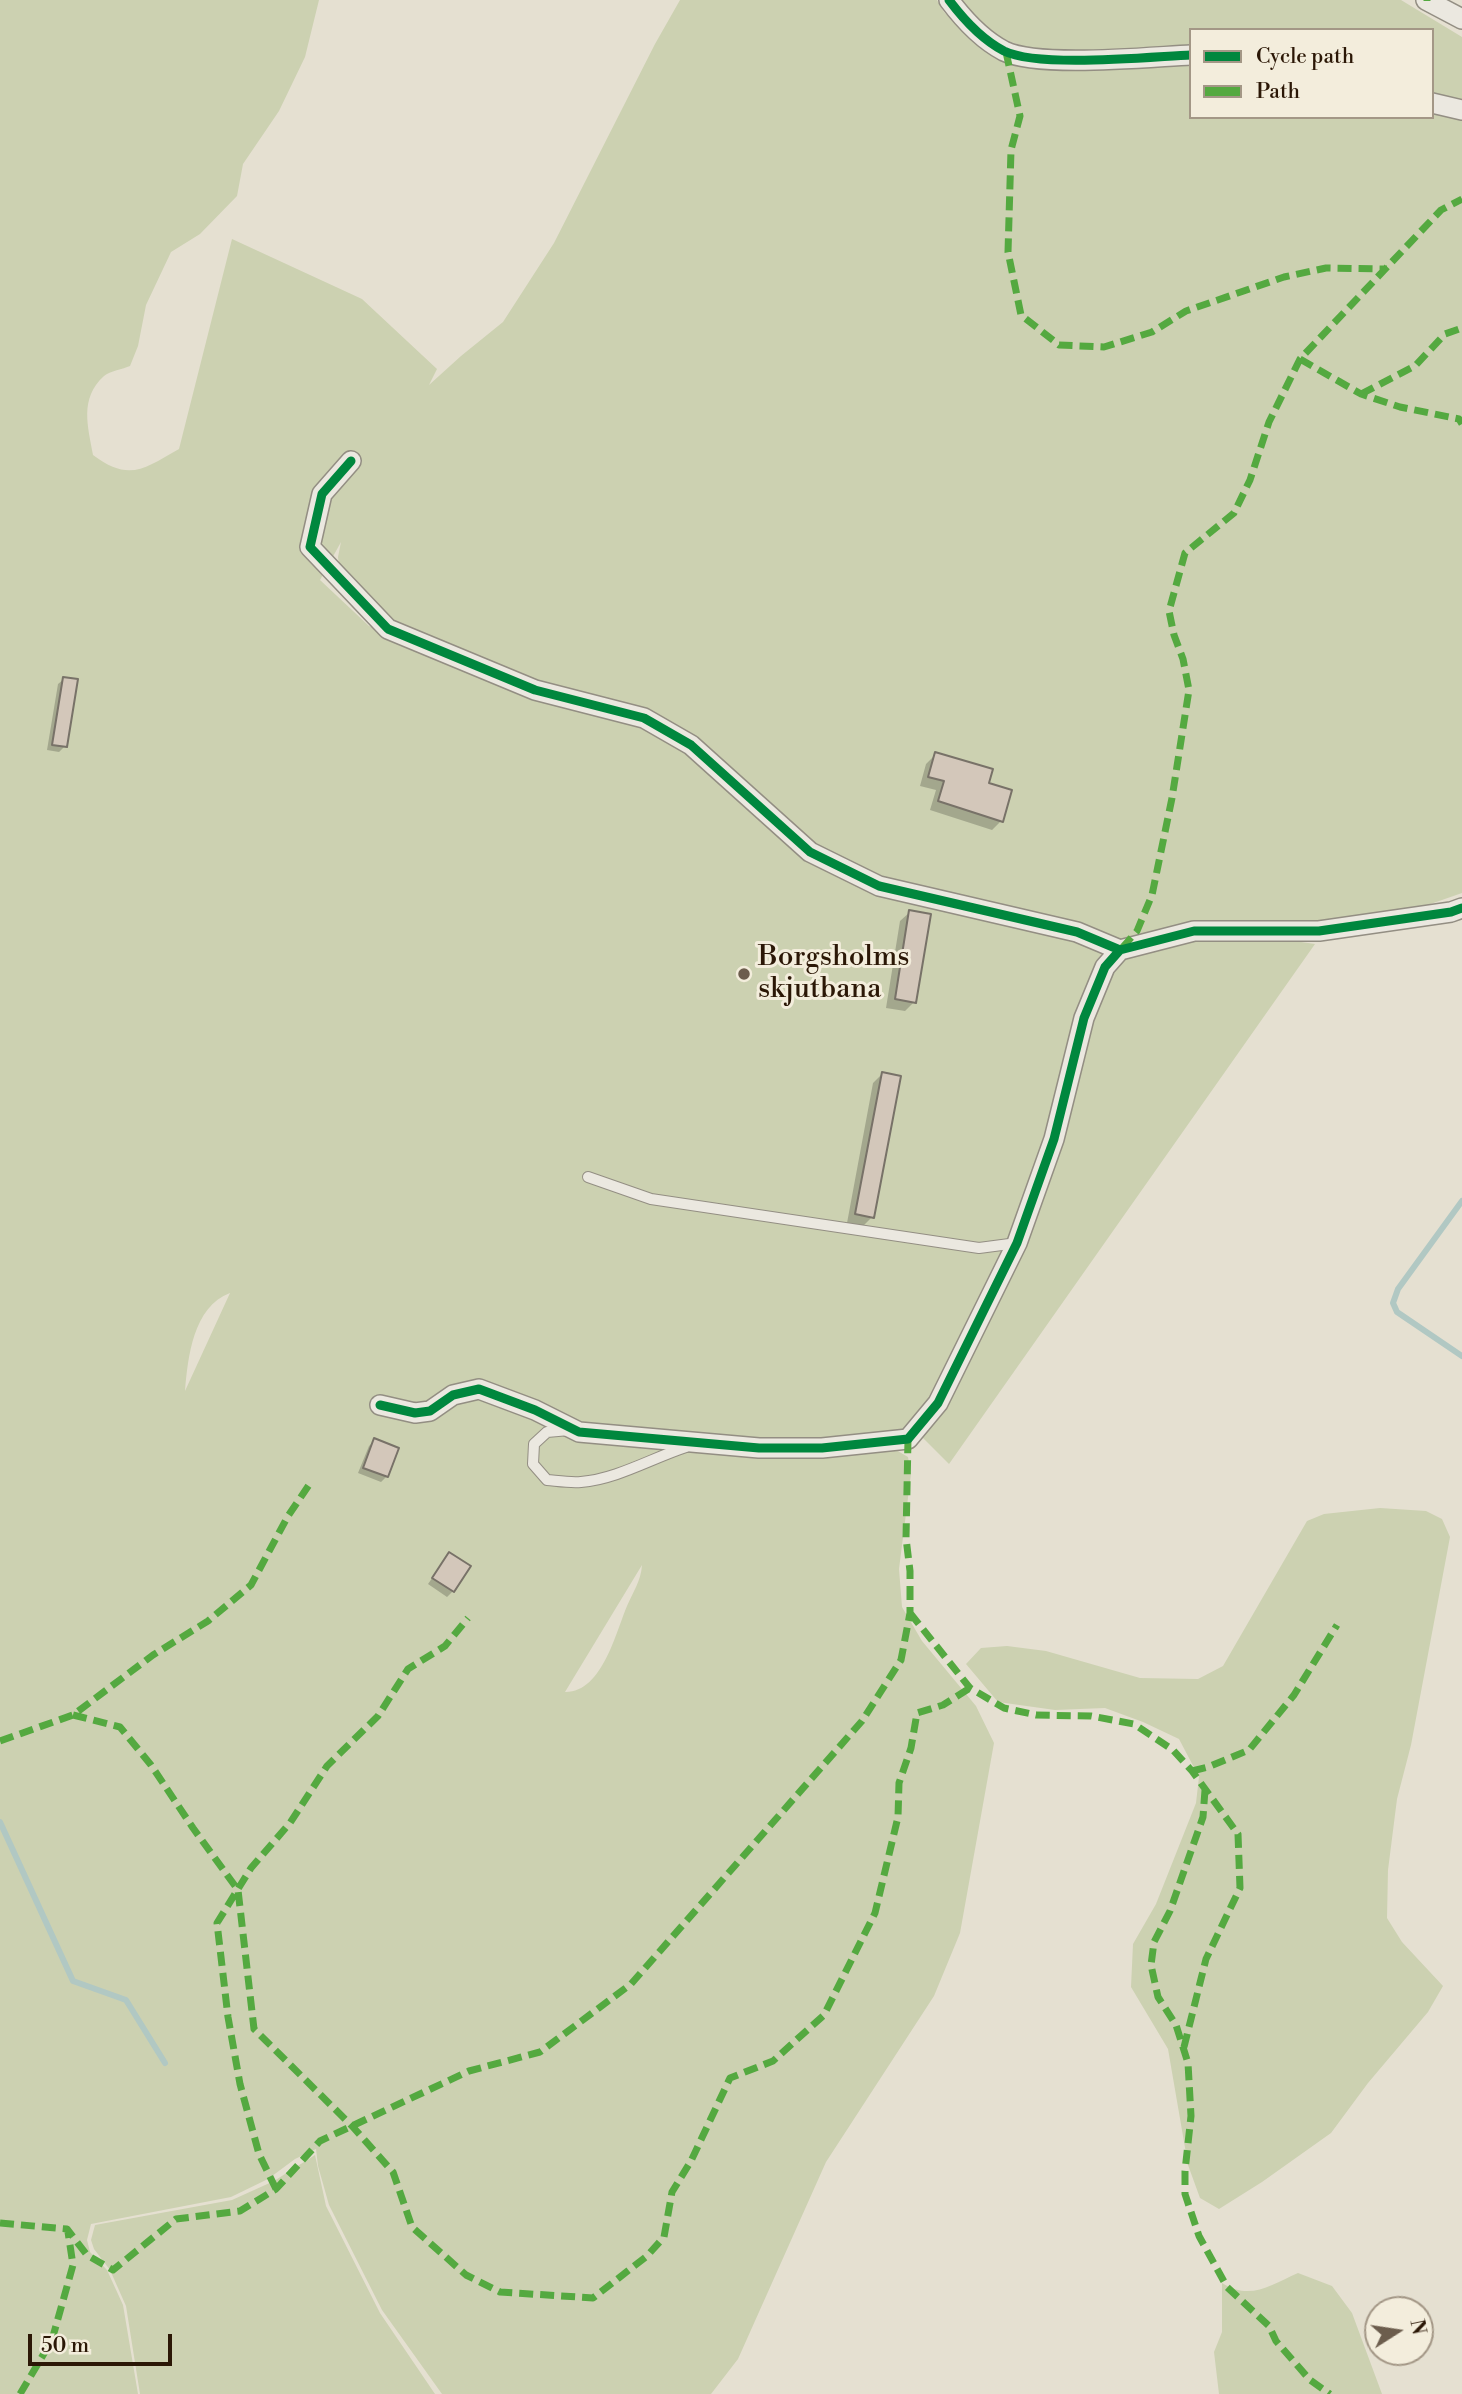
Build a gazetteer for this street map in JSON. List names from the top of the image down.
{
  "places": ["Borgsholms skjutbana"],
  "legend": ["Cycle path", "Path"],
  "scale_bar": "50 m",
  "north": "right"
}
